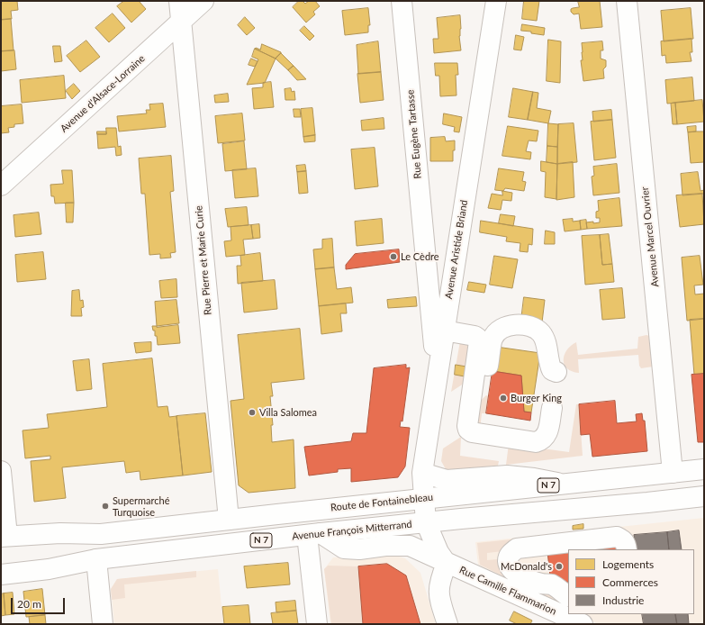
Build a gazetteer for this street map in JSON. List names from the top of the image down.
{
  "streets": {
    "street": [
      "Avenue d'Alsace-Lorraine",
      "Rue Eugène Tartasse",
      "Avenue Marcel Ouvrier",
      "Avenue Aristide Briand",
      "Rue Pierre et Marie Curie",
      "N 7",
      "Route de Fontainebleau",
      "Avenue François Mitterrand",
      "Rue Camille Flammarion"
    ]
  },
  "crossings": [
    ["Avenue d'Alsace-Lorraine", "Rue Pierre et Marie Curie"],
    ["Rue Eugène Tartasse", "Avenue Aristide Briand"],
    ["Avenue Marcel Ouvrier", "Route de Fontainebleau"],
    ["Avenue Aristide Briand", "Route de Fontainebleau"],
    ["Avenue Aristide Briand", "Avenue François Mitterrand"],
    ["Rue Pierre et Marie Curie", "Route de Fontainebleau"]
  ],
  "places": [
    "Le Cèdre",
    "Burger King",
    "Villa Salomea",
    "Supermarché Turquoise",
    "McDonald's"
  ],
  "legend": ["Logements", "Commerces", "Industrie"],
  "scale_bar": "20 m"
}
